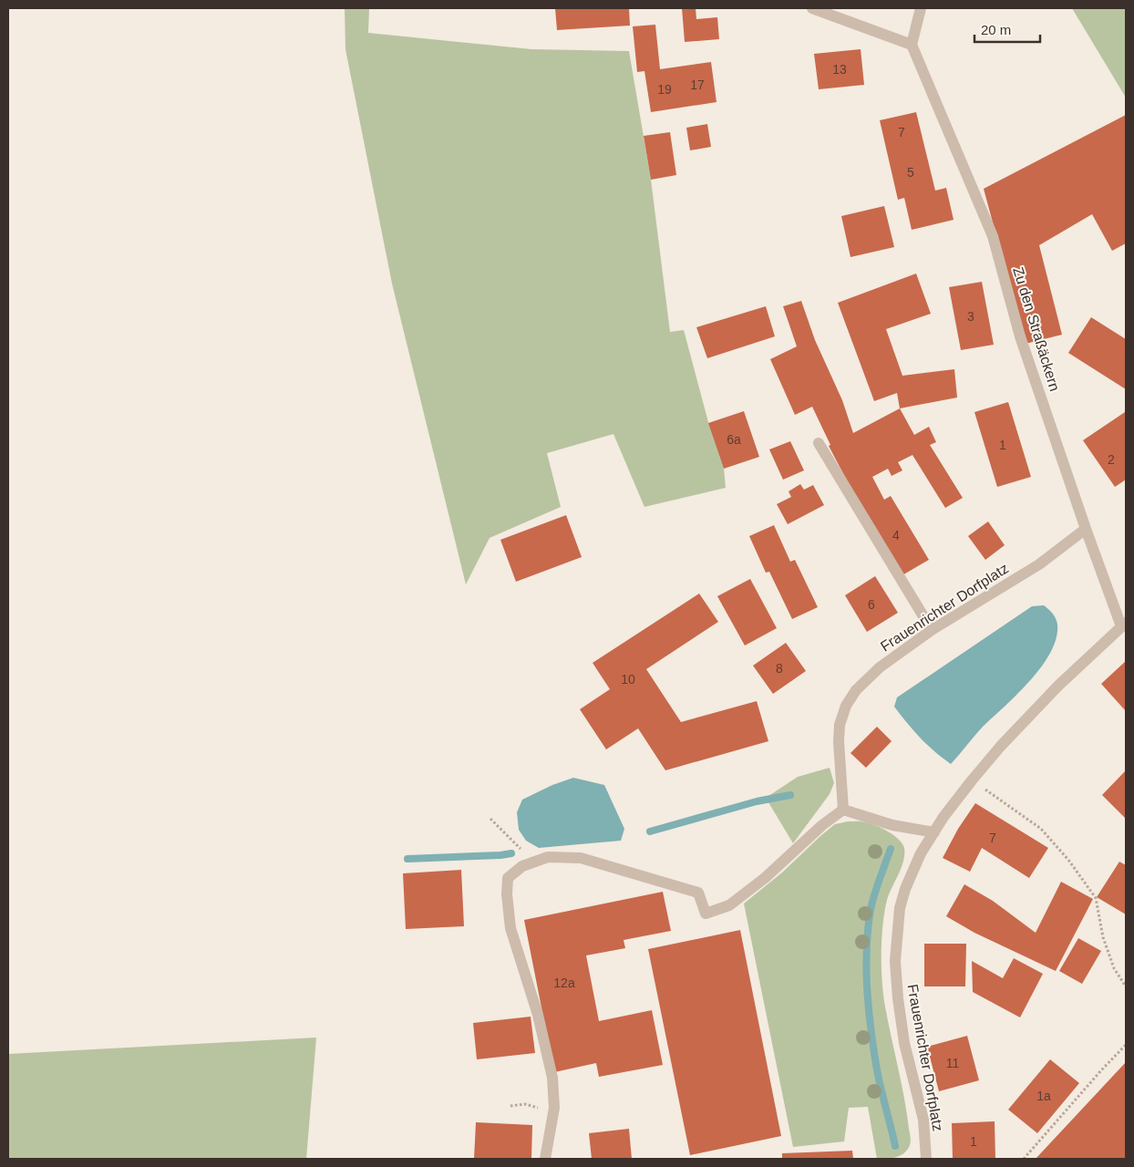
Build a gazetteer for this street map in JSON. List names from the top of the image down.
{
  "streets": {
    "street": ["Zu den Straßäckern", "Frauenrichter Dorfplatz"]
  },
  "crossings": [
    ["Zu den Straßäckern", "Frauenrichter Dorfplatz"]
  ],
  "house_numbers": [
    "13",
    "17",
    "19",
    "7",
    "5",
    "3",
    "6a",
    "1",
    "2",
    "4",
    "6",
    "8",
    "10",
    "7",
    "12a",
    "11",
    "1a",
    "1"
  ],
  "scale_bar": "20 m"
}
